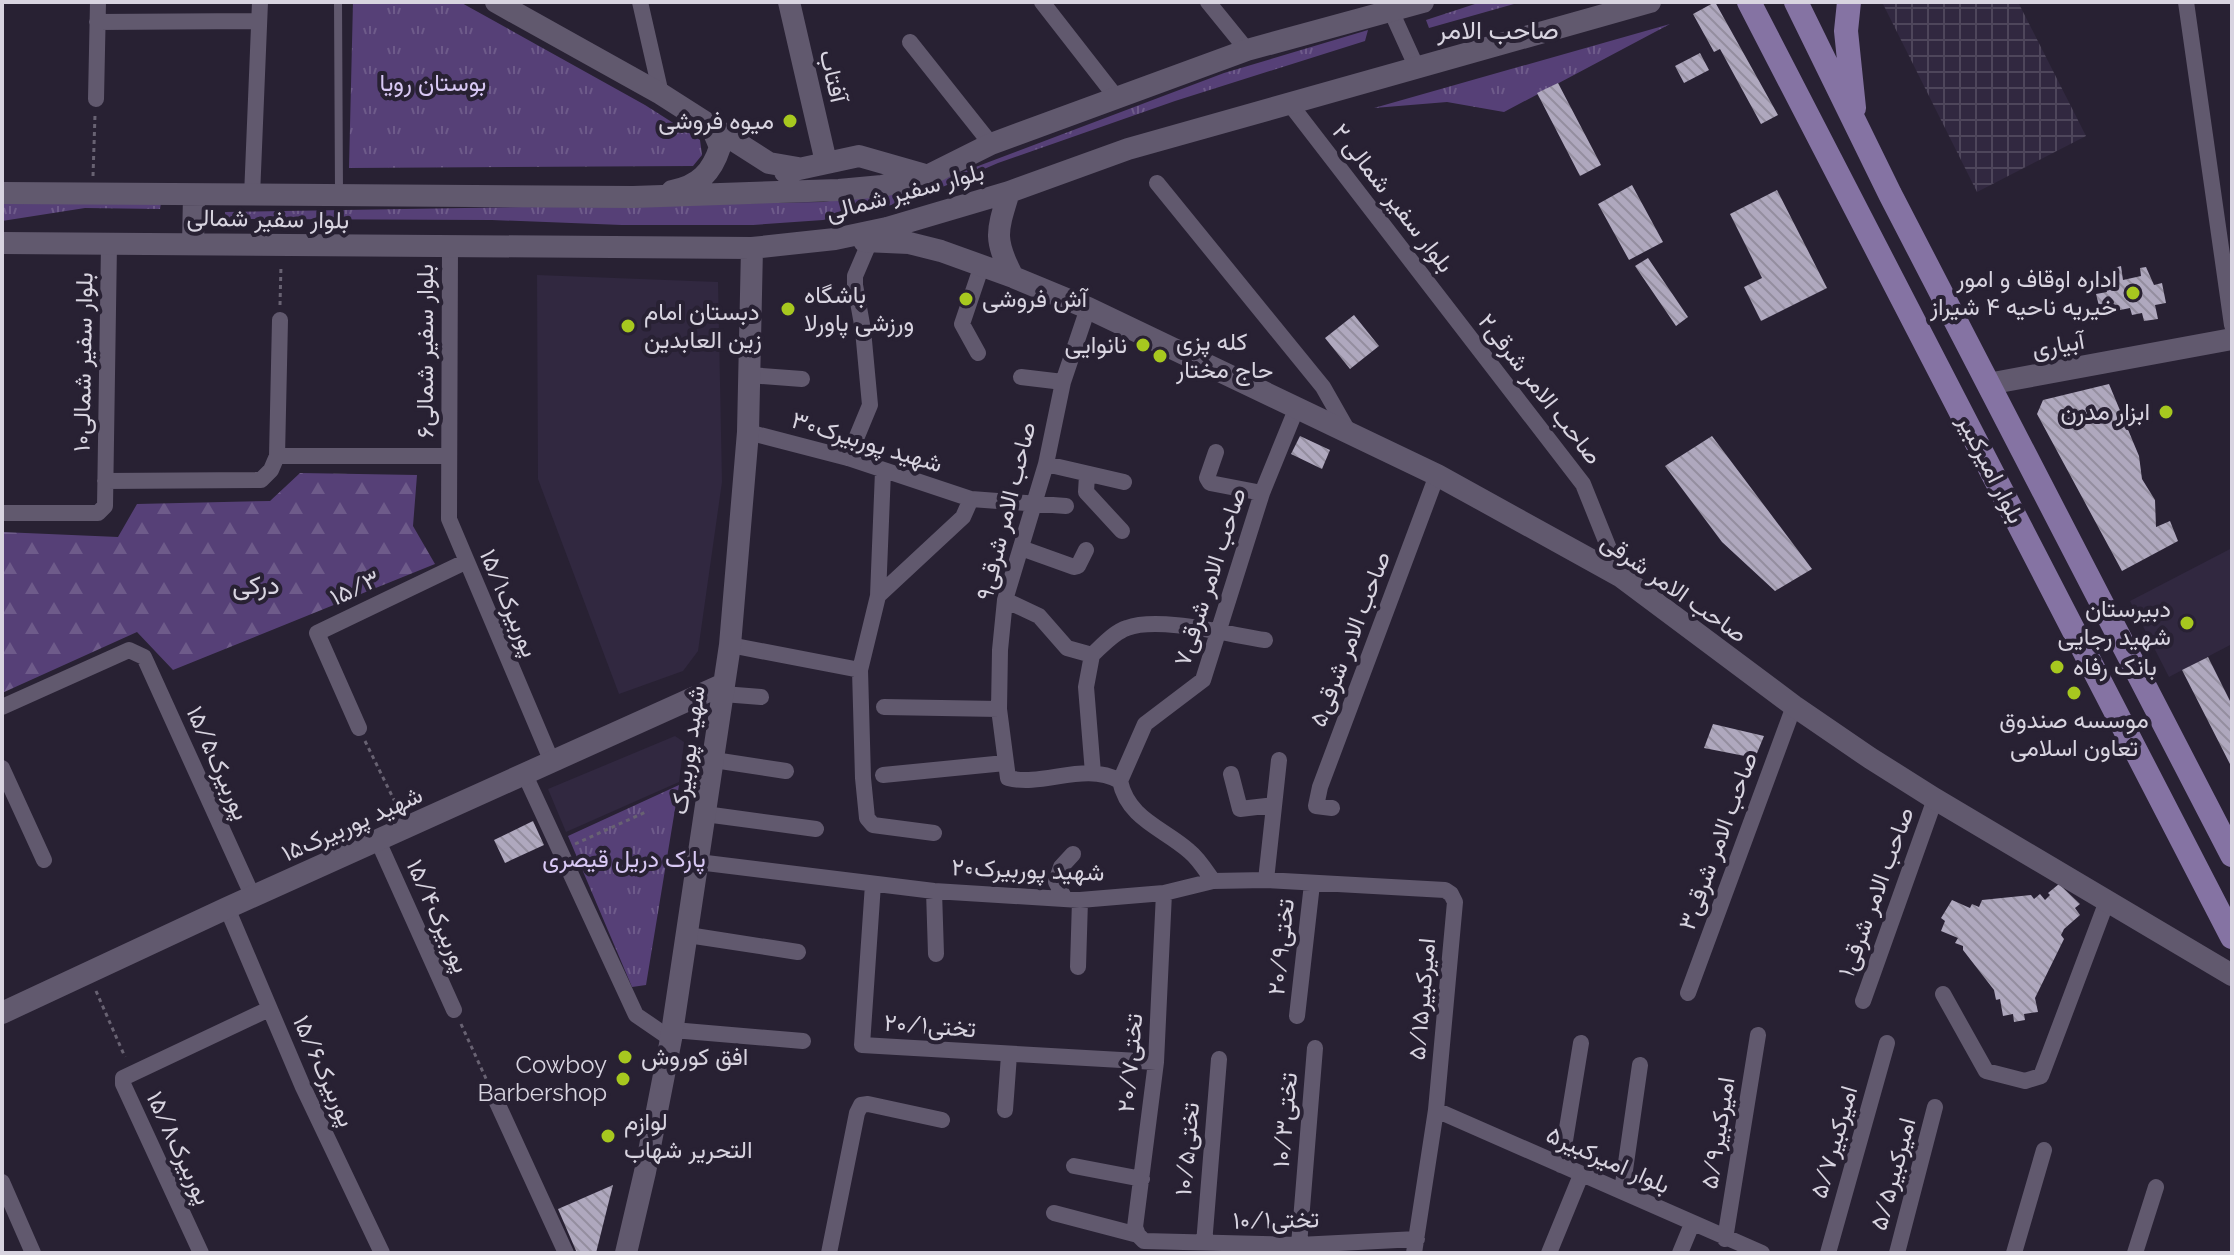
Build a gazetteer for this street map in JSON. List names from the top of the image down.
{
  "streets": {
    "main road": ["بلوار امیرکبیر"],
    "street": [
      "آفتاب",
      "بلوار سفیر شمالی",
      "بلوار سفیر شمالی ۲",
      "آبیاری",
      "بلوار سفیر شمالی۶",
      "بلوار سفیر شمالی۱۰",
      "۲صاحب الامر شرقی",
      "شهید پوربیرک۳۰",
      "صاحب الامر شرقی۹",
      "صاحب الامر شرقی۷",
      "۱۵/۳",
      "صاحب الامر شرقی",
      "پوربیرک۱۵/۱",
      "صاحب الامر شرقی۵",
      "شهید پوربیرک",
      "پوربیرک۱۵/۵",
      "شهید پوربیرک۱۵",
      "صاحب الامر شرقی۳",
      "شهید پوربیرک۲۰",
      "صاحب الامر شرقی۱",
      "پوربیرک۱۵/۴",
      "تختی۲۰/۹",
      "امیرکبیر۵/۱۵",
      "تختی۲۰/۱",
      "تختی۲۰/۷",
      "پوربیرک۱۵/۶",
      "تختی۱۰/۳",
      "امیرکبیر۵/۹",
      "امیرکبیر۵/۷",
      "پوربیرک۱۵/۸",
      "تختی۱۰/۵",
      "بلوار امیرکبیر۵",
      "امیرکبیر۵/۵",
      "تختی۱۰/۱"
    ]
  },
  "crossings": [
    ["بلوار سفیر شمالی", "بلوار سفیر شمالی ۲"],
    ["بلوار سفیر شمالی", "بلوار سفیر شمالی۶"],
    ["بلوار سفیر شمالی", "بلوار سفیر شمالی۱۰"],
    ["بلوار سفیر شمالی", "صاحب الامر شرقی"],
    ["بلوار سفیر شمالی", "شهید پوربیرک"],
    ["بلوار سفیر شمالی ۲", "۲صاحب الامر شرقی"],
    ["آبیاری", "بلوار امیرکبیر"],
    ["بلوار سفیر شمالی۶", "پوربیرک۱۵/۱"],
    ["۲صاحب الامر شرقی", "صاحب الامر شرقی"],
    ["شهید پوربیرک۳۰", "صاحب الامر شرقی۹"],
    ["شهید پوربیرک۳۰", "شهید پوربیرک"],
    ["صاحب الامر شرقی۹", "صاحب الامر شرقی"],
    ["صاحب الامر شرقی۷", "صاحب الامر شرقی"],
    ["۱۵/۳", "پوربیرک۱۵/۱"],
    ["صاحب الامر شرقی", "صاحب الامر شرقی۵"],
    ["صاحب الامر شرقی", "صاحب الامر شرقی۳"],
    ["صاحب الامر شرقی", "صاحب الامر شرقی۱"],
    ["پوربیرک۱۵/۱", "شهید پوربیرک۱۵"],
    ["شهید پوربیرک", "شهید پوربیرک۱۵"],
    ["شهید پوربیرک", "شهید پوربیرک۲۰"],
    ["پوربیرک۱۵/۵", "شهید پوربیرک۱۵"],
    ["شهید پوربیرک۱۵", "پوربیرک۱۵/۴"],
    ["شهید پوربیرک۱۵", "پوربیرک۱۵/۶"],
    ["شهید پوربیرک۲۰", "تختی۲۰/۹"],
    ["شهید پوربیرک۲۰", "امیرکبیر۵/۱۵"],
    ["شهید پوربیرک۲۰", "تختی۲۰/۱"],
    ["شهید پوربیرک۲۰", "تختی۲۰/۷"],
    ["امیرکبیر۵/۱۵", "بلوار امیرکبیر۵"],
    ["امیرکبیر۵/۱۵", "تختی۱۰/۱"],
    ["تختی۲۰/۱", "تختی۲۰/۷"],
    ["تختی۲۰/۷", "تختی۱۰/۱"],
    ["پوربیرک۱۵/۶", "پوربیرک۱۵/۸"],
    ["تختی۱۰/۳", "تختی۱۰/۱"],
    ["امیرکبیر۵/۹", "بلوار امیرکبیر۵"],
    ["تختی۱۰/۵", "تختی۱۰/۱"]
  ],
  "districts": ["صاحب الامر", "درکی"],
  "parks": ["بوستان رویا", "پارک دریل قیصری"],
  "places": [
    "میوه فروشی",
    "اداره اوقاف و امور خیریه ناحیه ۴ شیراز",
    "آش فروشی",
    "باشگاه ورزشی پاورلا",
    "دبستان امام زین العابدین",
    "نانوایی",
    "کله پزی حاج مختار",
    "ابزار مدرن",
    "دبیرستان شهید رجایی",
    "بانک رفاه",
    "موسسه صندوق تعاون اسلامی",
    "افق کوروش",
    "Cowboy Barbershop",
    "لوازم التحریر شهاب"
  ]
}
